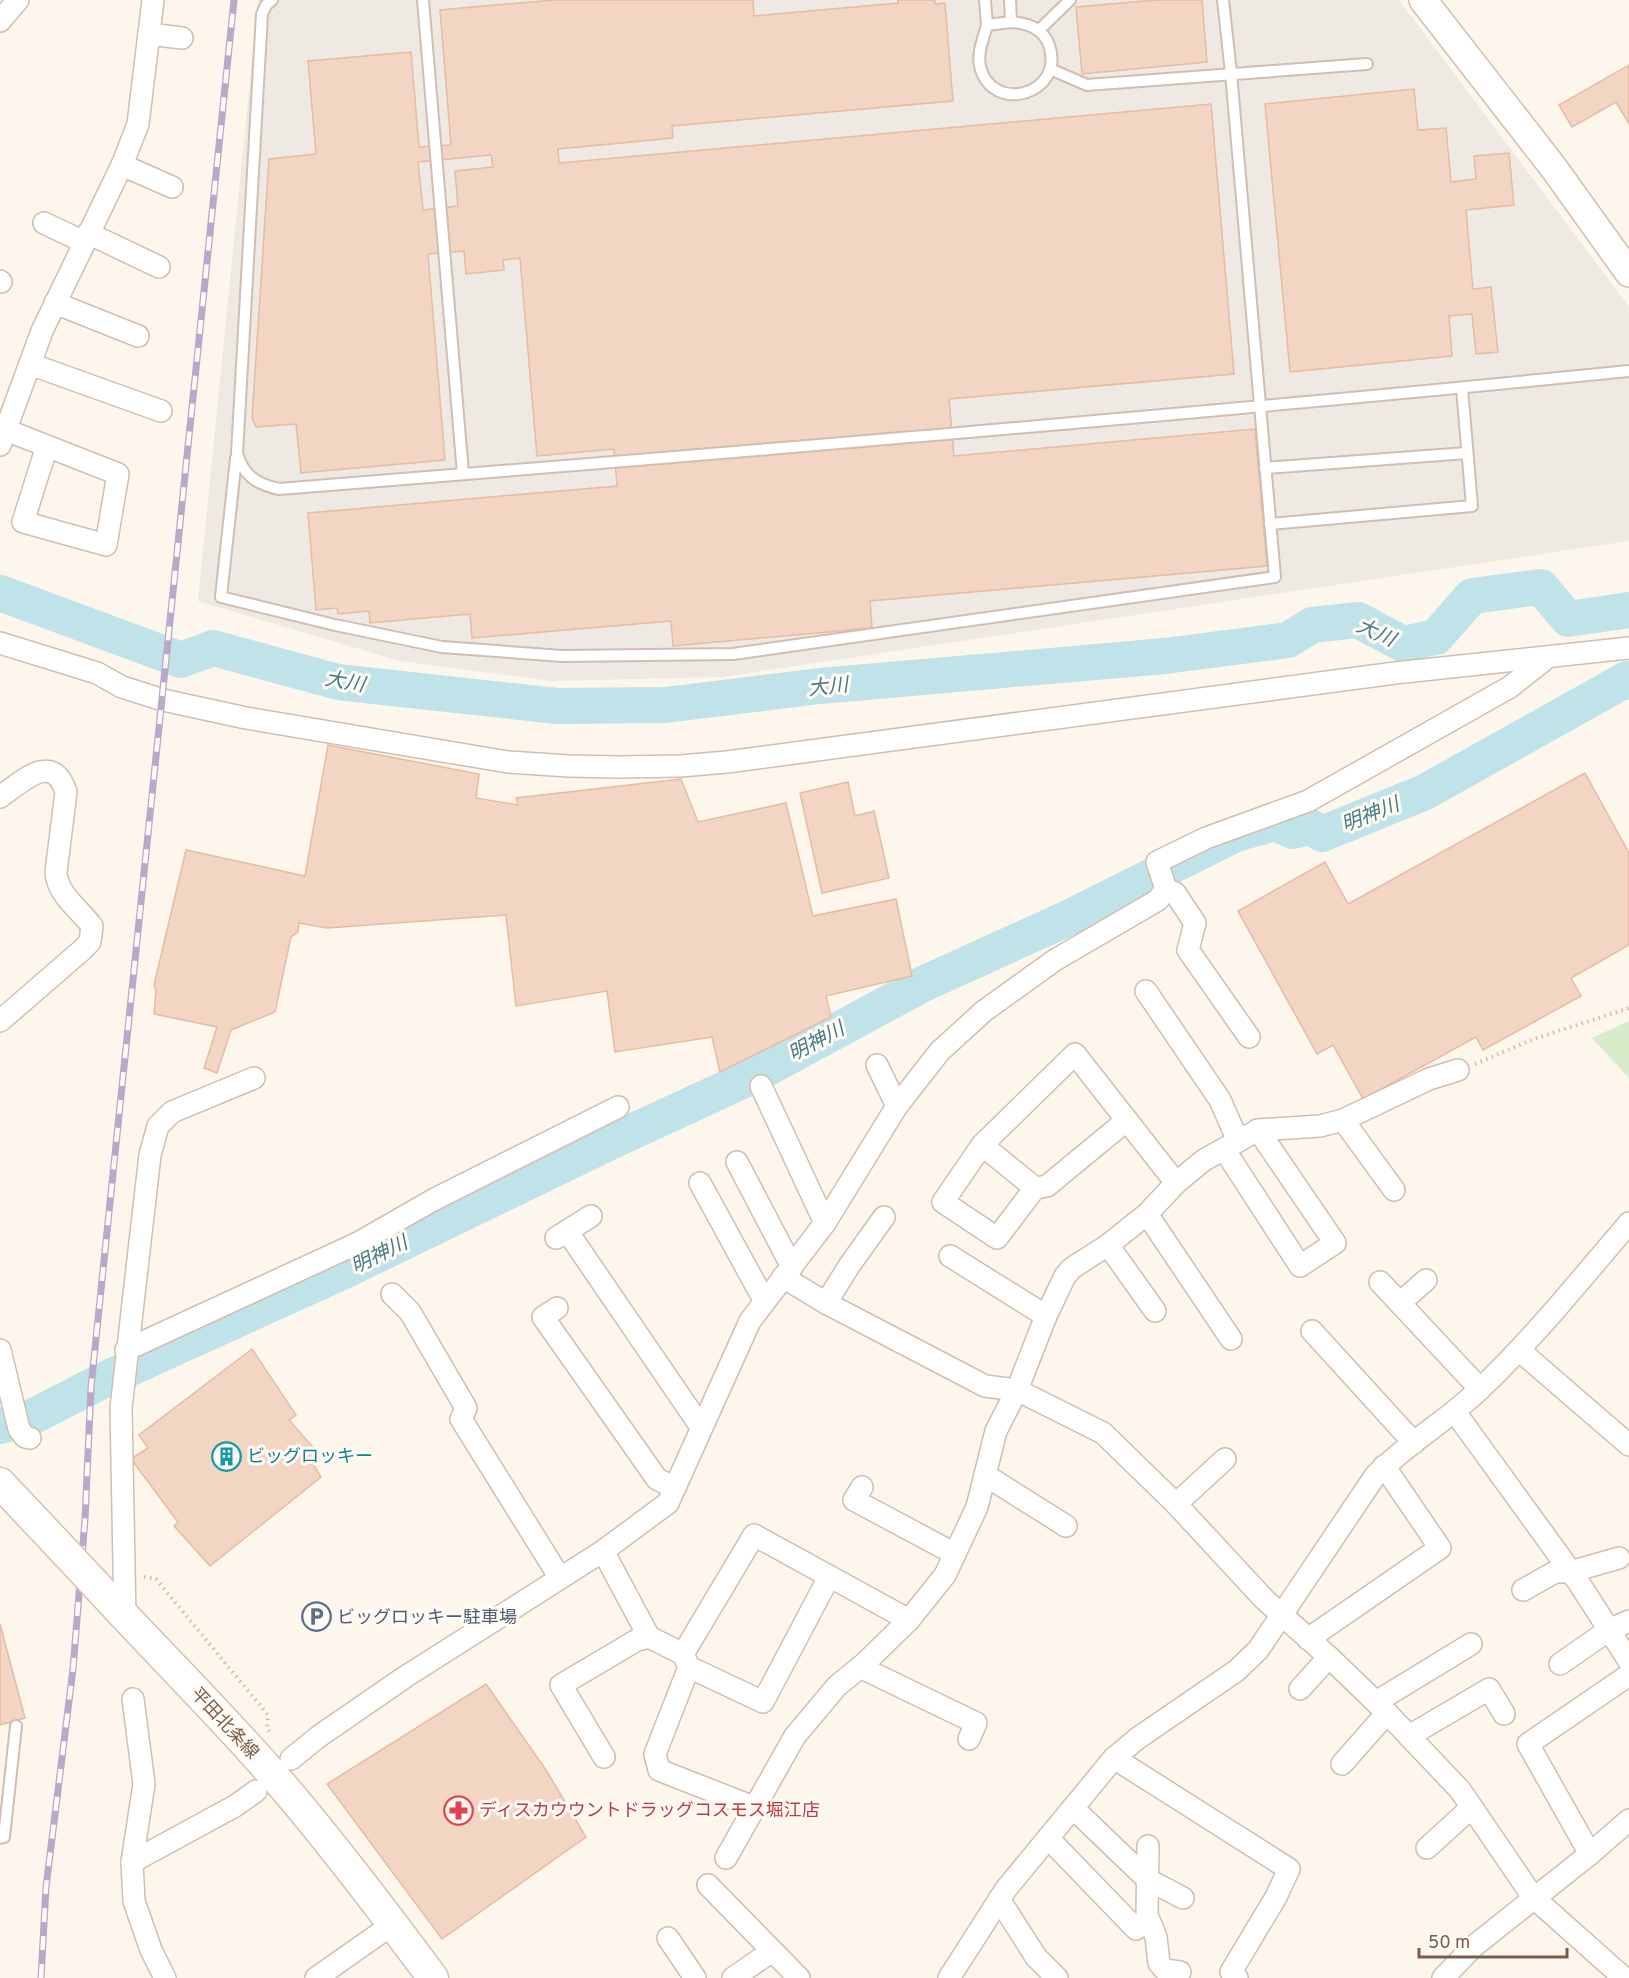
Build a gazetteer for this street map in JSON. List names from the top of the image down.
{
  "streets": {
    "main road": ["平田北条線"]
  },
  "water": ["大川", "明神川"],
  "places": {
    "building": ["ビッグロッキー"],
    "parking": ["ビッグロッキー駐車場"],
    "pharmacy": ["ディスカウウントドラッグコスモス堀江店"]
  },
  "scale_bar": "50 m"
}
